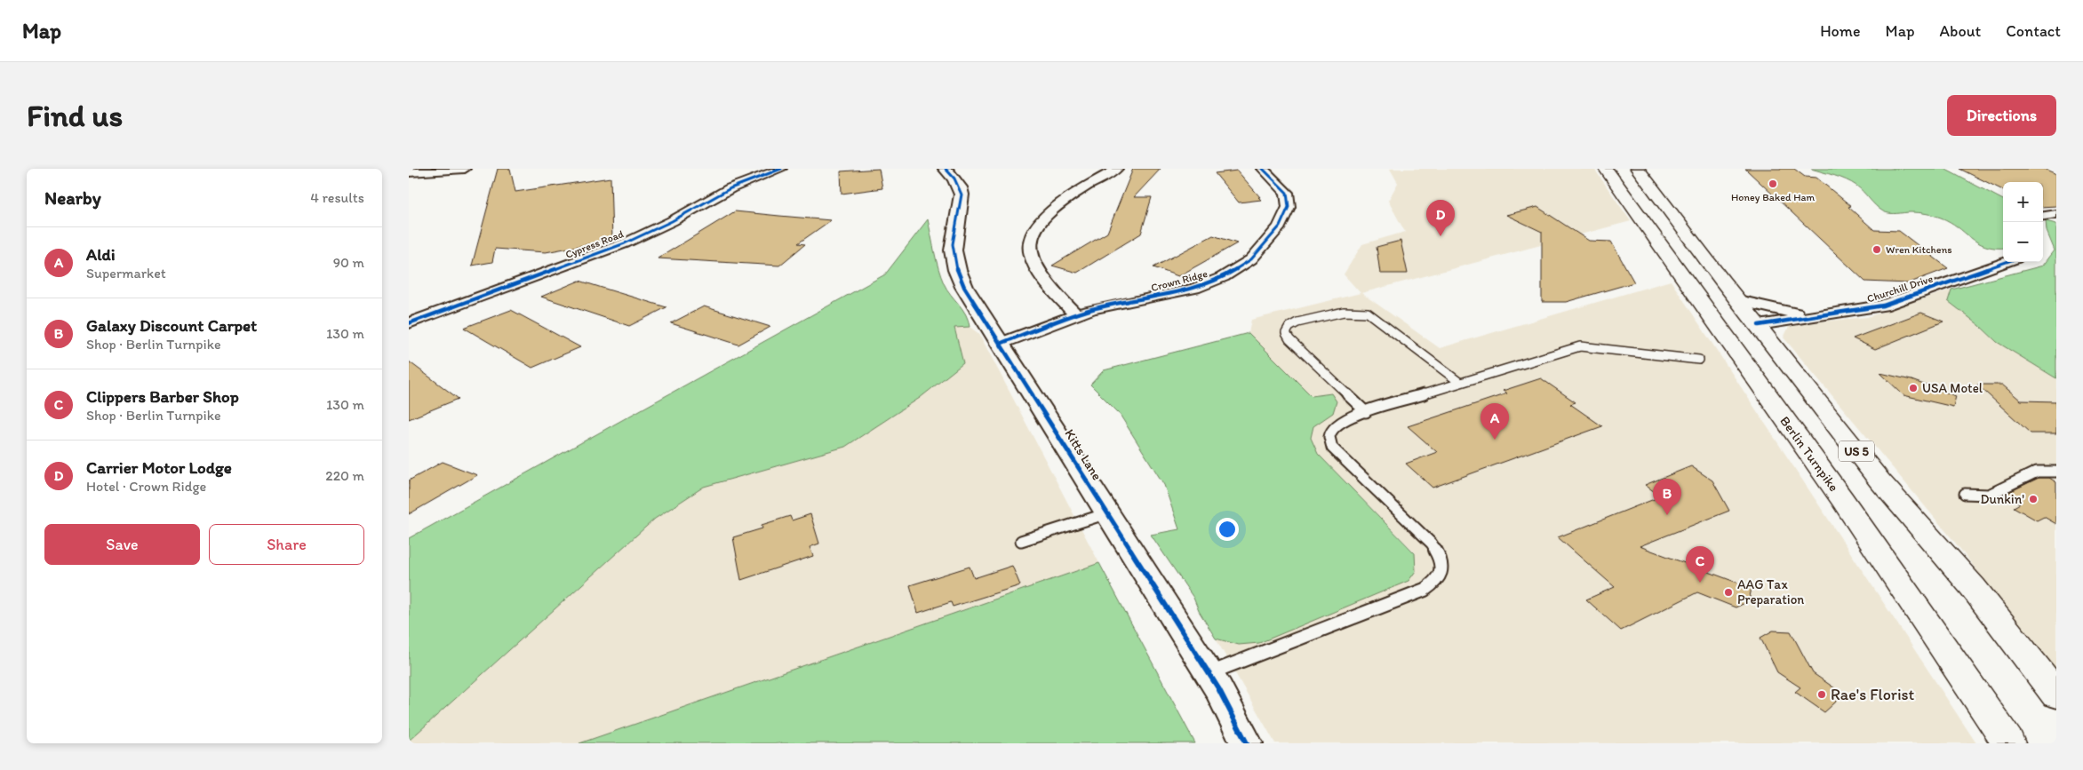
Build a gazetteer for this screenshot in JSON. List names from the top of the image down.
{
  "streets": {
    "highway": ["US 5", "Berlin Turnpike"],
    "street": [
      "Cypress Road",
      "Crown Ridge",
      "Churchill Drive",
      "Kitts Lane"
    ]
  },
  "crossings": [
    ["Crown Ridge", "Kitts Lane"],
    ["Churchill Drive", "US 5"]
  ],
  "places": [
    "Honey Baked Ham",
    "Wren Kitchens",
    "USA Motel",
    "Dunkin'",
    "AAG Tax Preparation",
    "Rae's Florist"
  ],
  "page": {
    "header": "Map",
    "nav": [
      "Home",
      "Map",
      "About",
      "Contact"
    ],
    "buttons": [
      "Directions",
      ["Save", "Share"]
    ],
    "title": "Find us",
    "heading": ["Nearby", "4 results"],
    "map_buttons": ["+", "−"],
    "pins": [
      "D",
      "A",
      "B",
      "C"
    ],
    "list": [
      {
        "mark": "A",
        "name": "Aldi",
        "note": "Supermarket",
        "value": "90 m"
      },
      {
        "mark": "B",
        "name": "Galaxy Discount Carpet",
        "note": "Shop · Berlin Turnpike",
        "value": "130 m"
      },
      {
        "mark": "C",
        "name": "Clippers Barber Shop",
        "note": "Shop · Berlin Turnpike",
        "value": "130 m"
      },
      {
        "mark": "D",
        "name": "Carrier Motor Lodge",
        "note": "Hotel · Crown Ridge",
        "value": "220 m"
      }
    ]
  }
}
